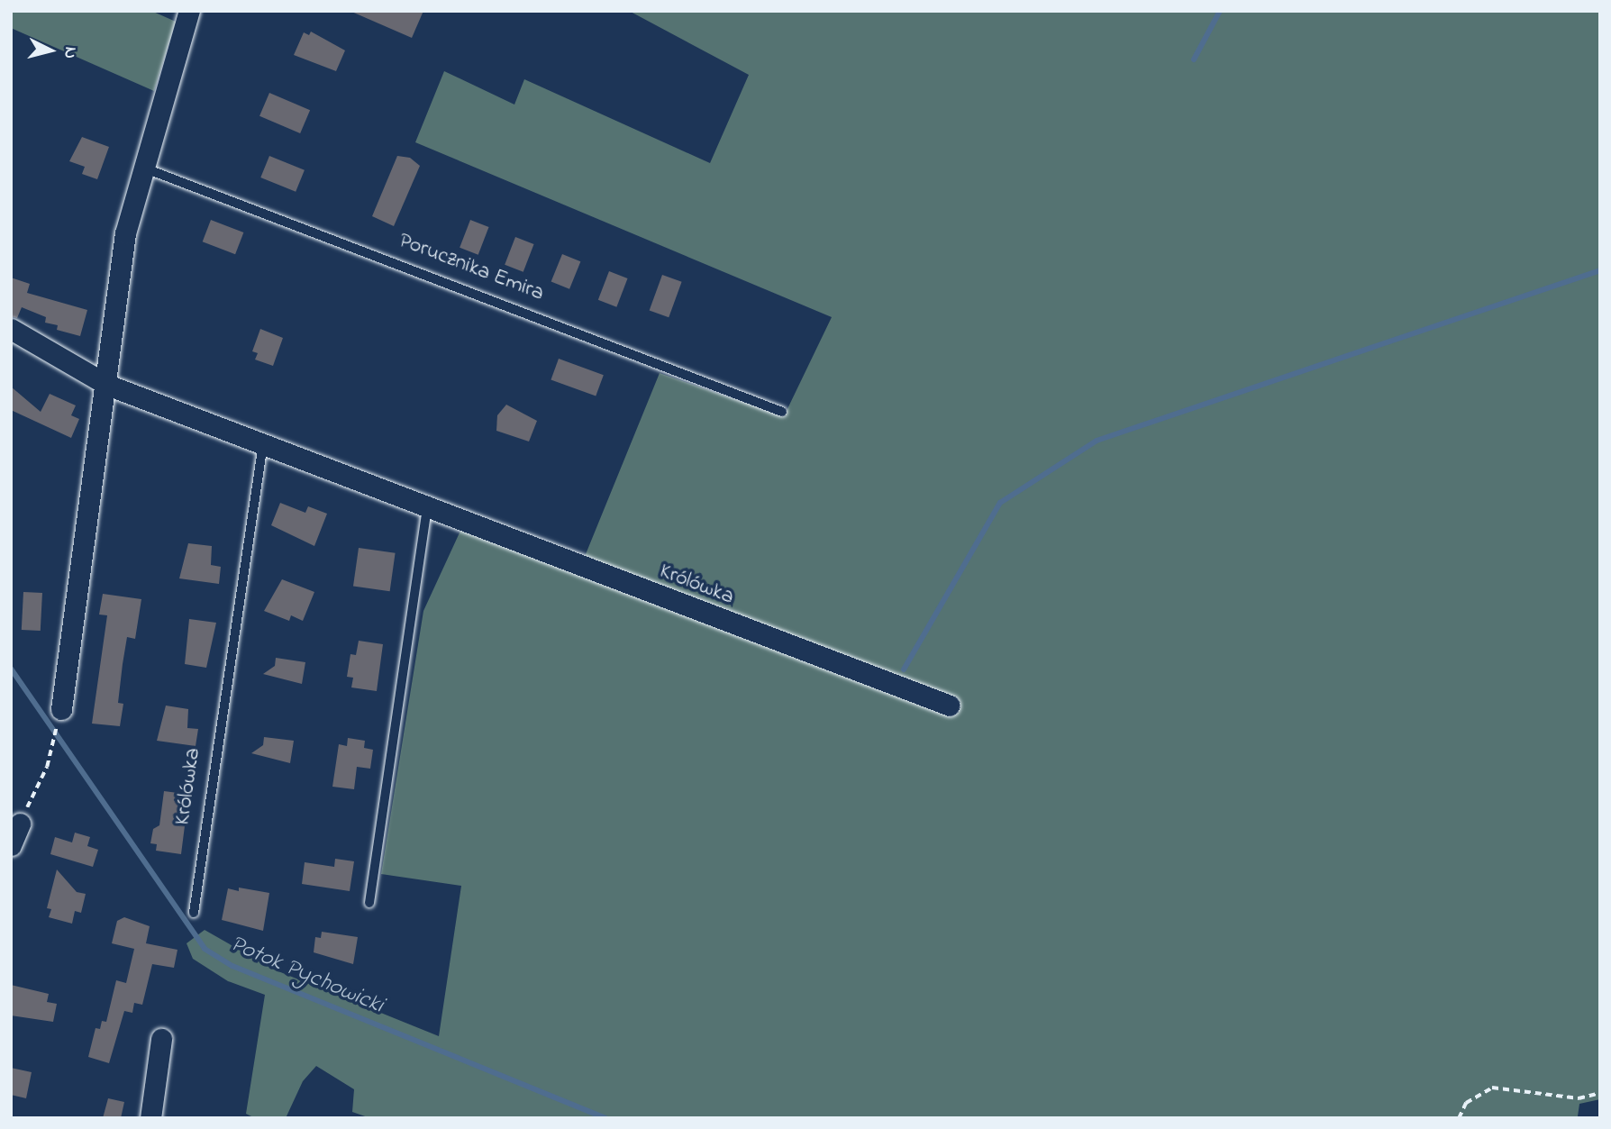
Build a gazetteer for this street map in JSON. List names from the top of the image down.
{
  "streets": {
    "street": ["Królówka"],
    "lane": ["Porucznika Emira"]
  },
  "water": ["Potok Pychowicki"],
  "north": "right"
}
